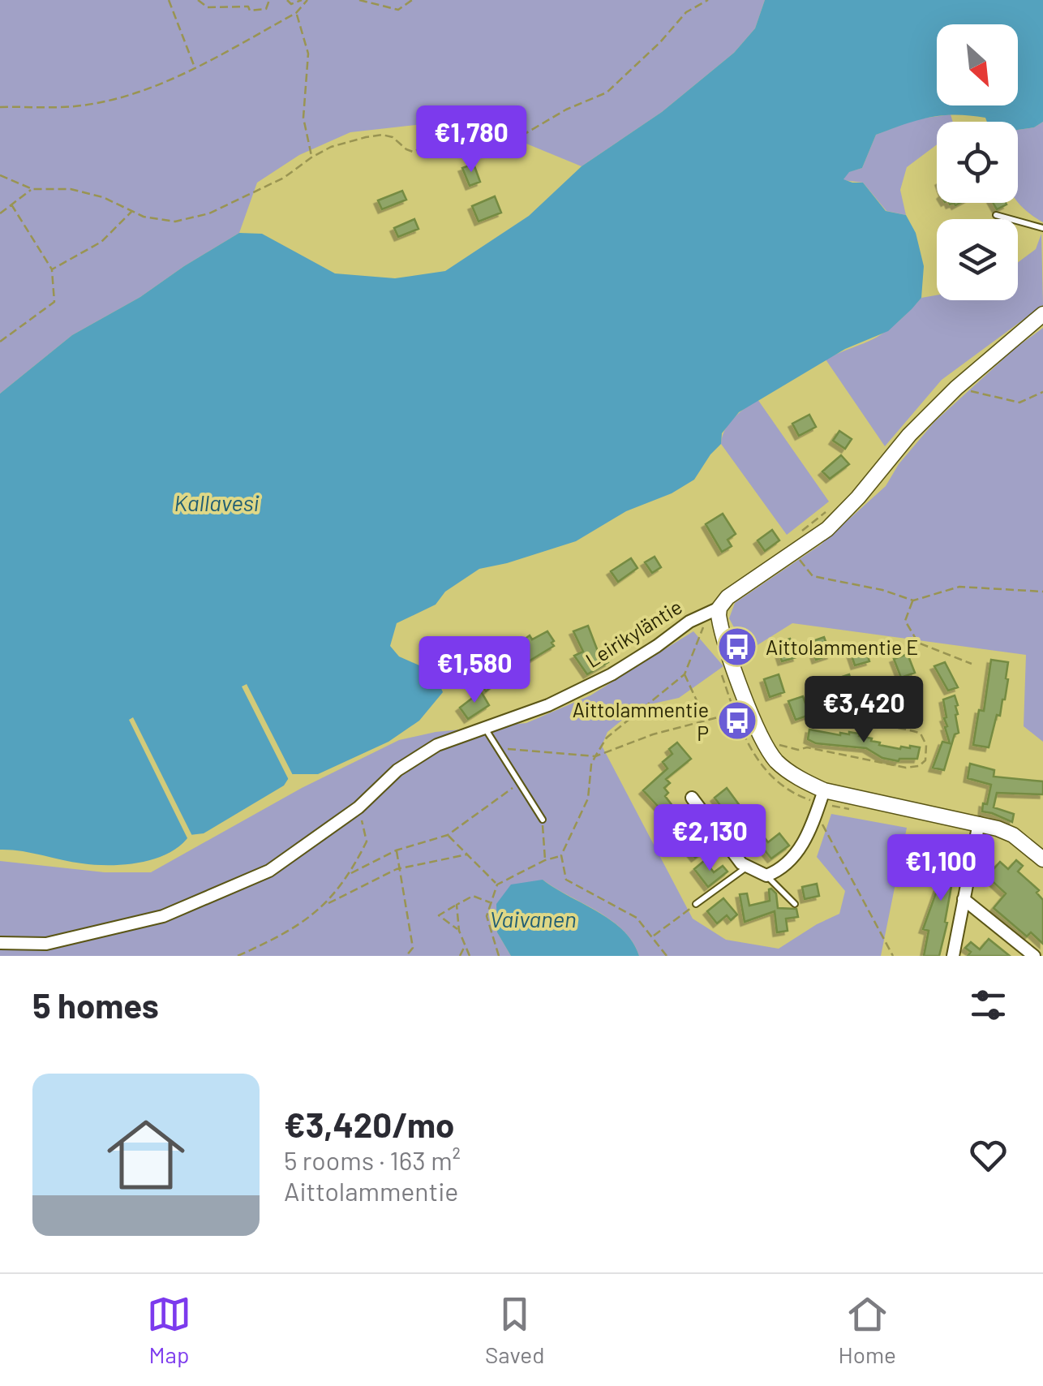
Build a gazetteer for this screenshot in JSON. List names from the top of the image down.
{
  "streets": {
    "street": ["Leirikyläntie"]
  },
  "water": ["Kallavesi", "Vaivanen"],
  "places": {
    "bus stop": ["Aittolammentie E", "Aittolammentie P"]
  },
  "north": "bottom right",
  "page": {
    "price": [
      "€1,780",
      "€1,580",
      "€3,420",
      "€2,130",
      "€1,100"
    ],
    "heading": "5 homes",
    "list": [
      {
        "name": "€3,420/mo",
        "note": "5 rooms · 163 m² · Aittolammentie"
      }
    ],
    "tabs": ["Map", "Saved", "Home"]
  }
}
